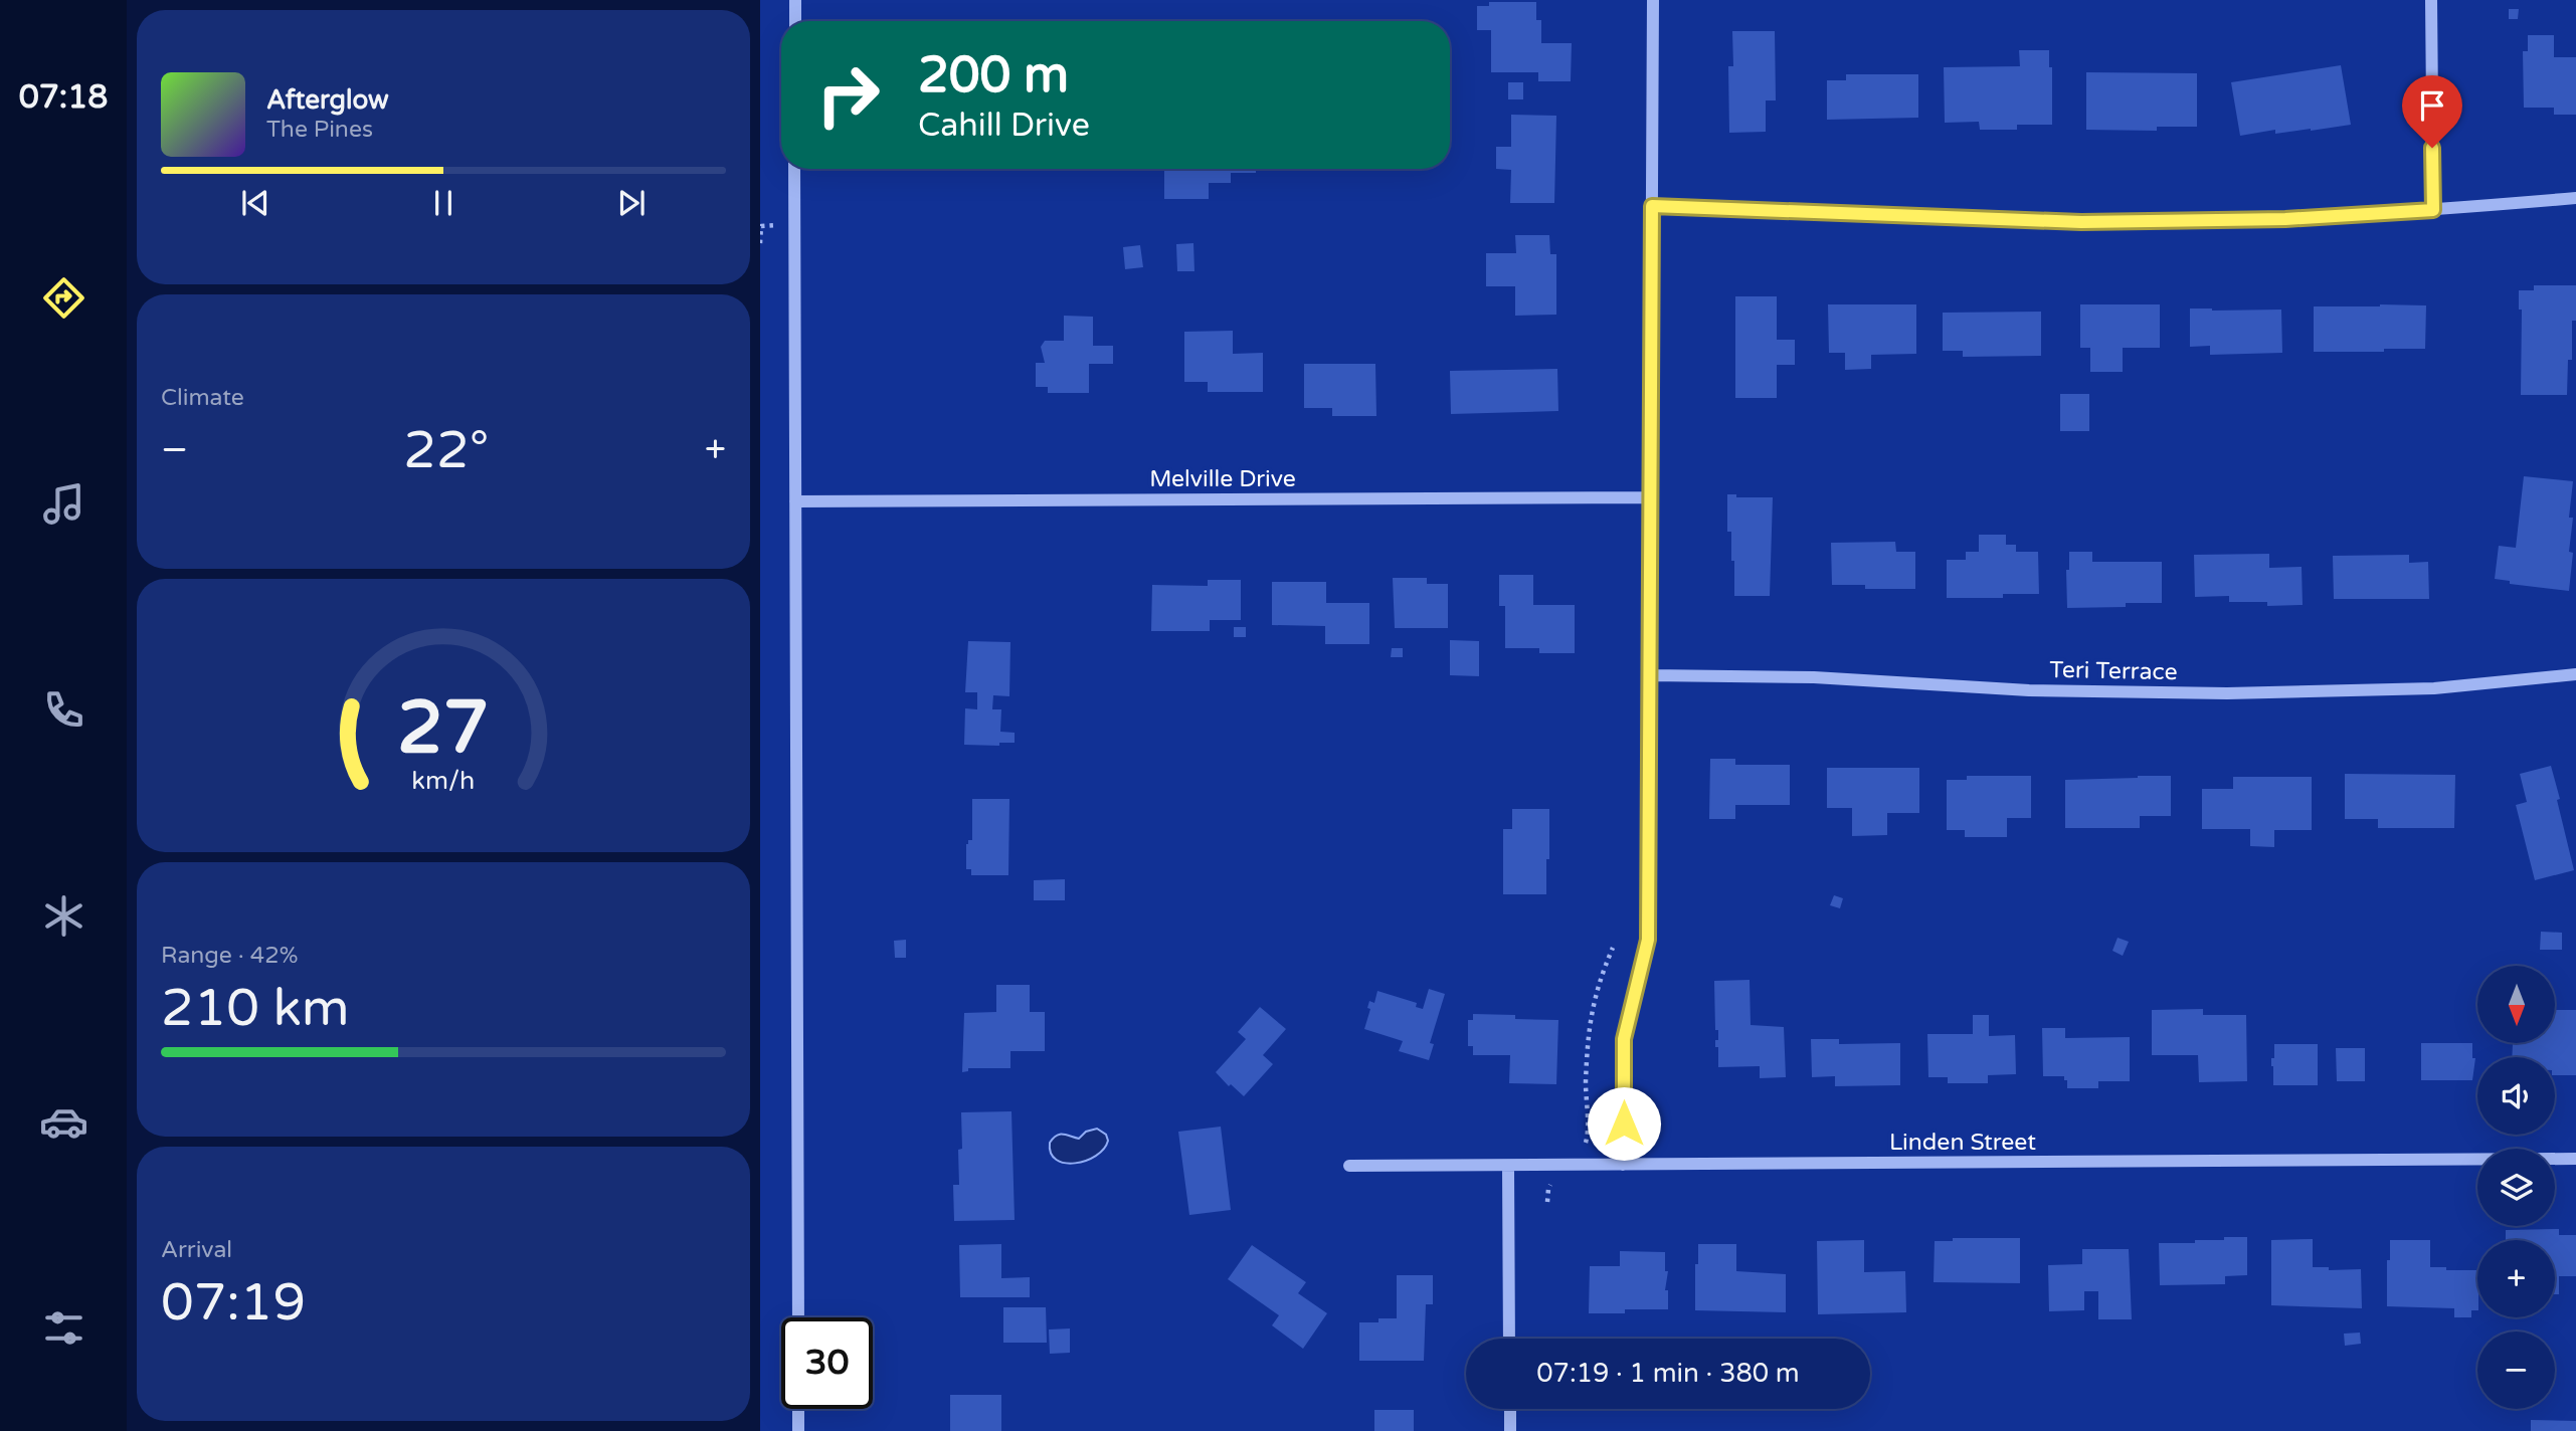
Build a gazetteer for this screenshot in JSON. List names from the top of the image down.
{
  "streets": {
    "street": ["Melville Drive", "Teri Terrace", "Linden Street"]
  },
  "north": "bottom",
  "page": {
    "tabs": "07:18",
    "turn": ["200 m", "Cahill Drive"],
    "song": ["Afterglow", "The Pines"],
    "tile": [
      "Climate",
      ["Range · 42%", "210 km"],
      ["Arrival", "07:19"]
    ],
    "heat": ["−", "22°", "+"],
    "map_buttons": ["+", "−"],
    "limit": "30",
    "trip": "07:19 · 1 min · 380 m",
    "gauge": ["27", "km/h"]
  }
}
